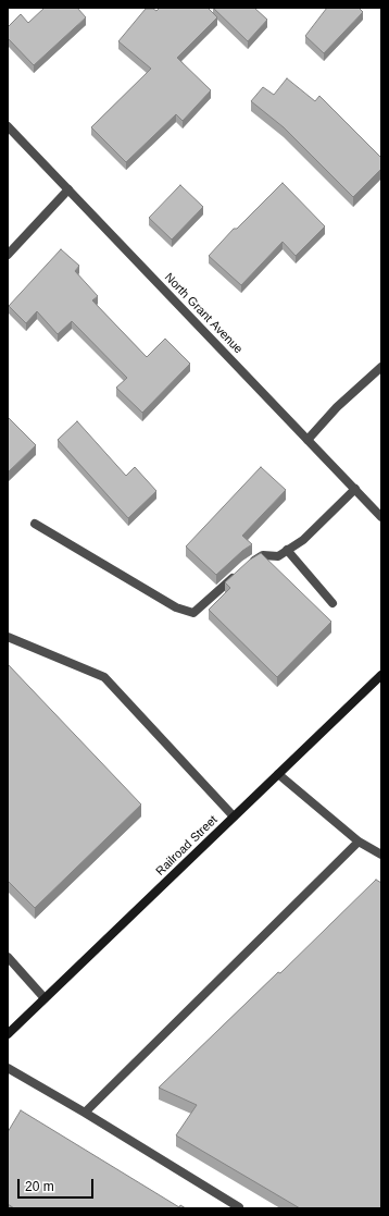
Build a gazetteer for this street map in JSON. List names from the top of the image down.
{
  "streets": {
    "main road": ["Railroad Street"],
    "street": ["North Grant Avenue"]
  },
  "scale_bar": "20 m"
}
